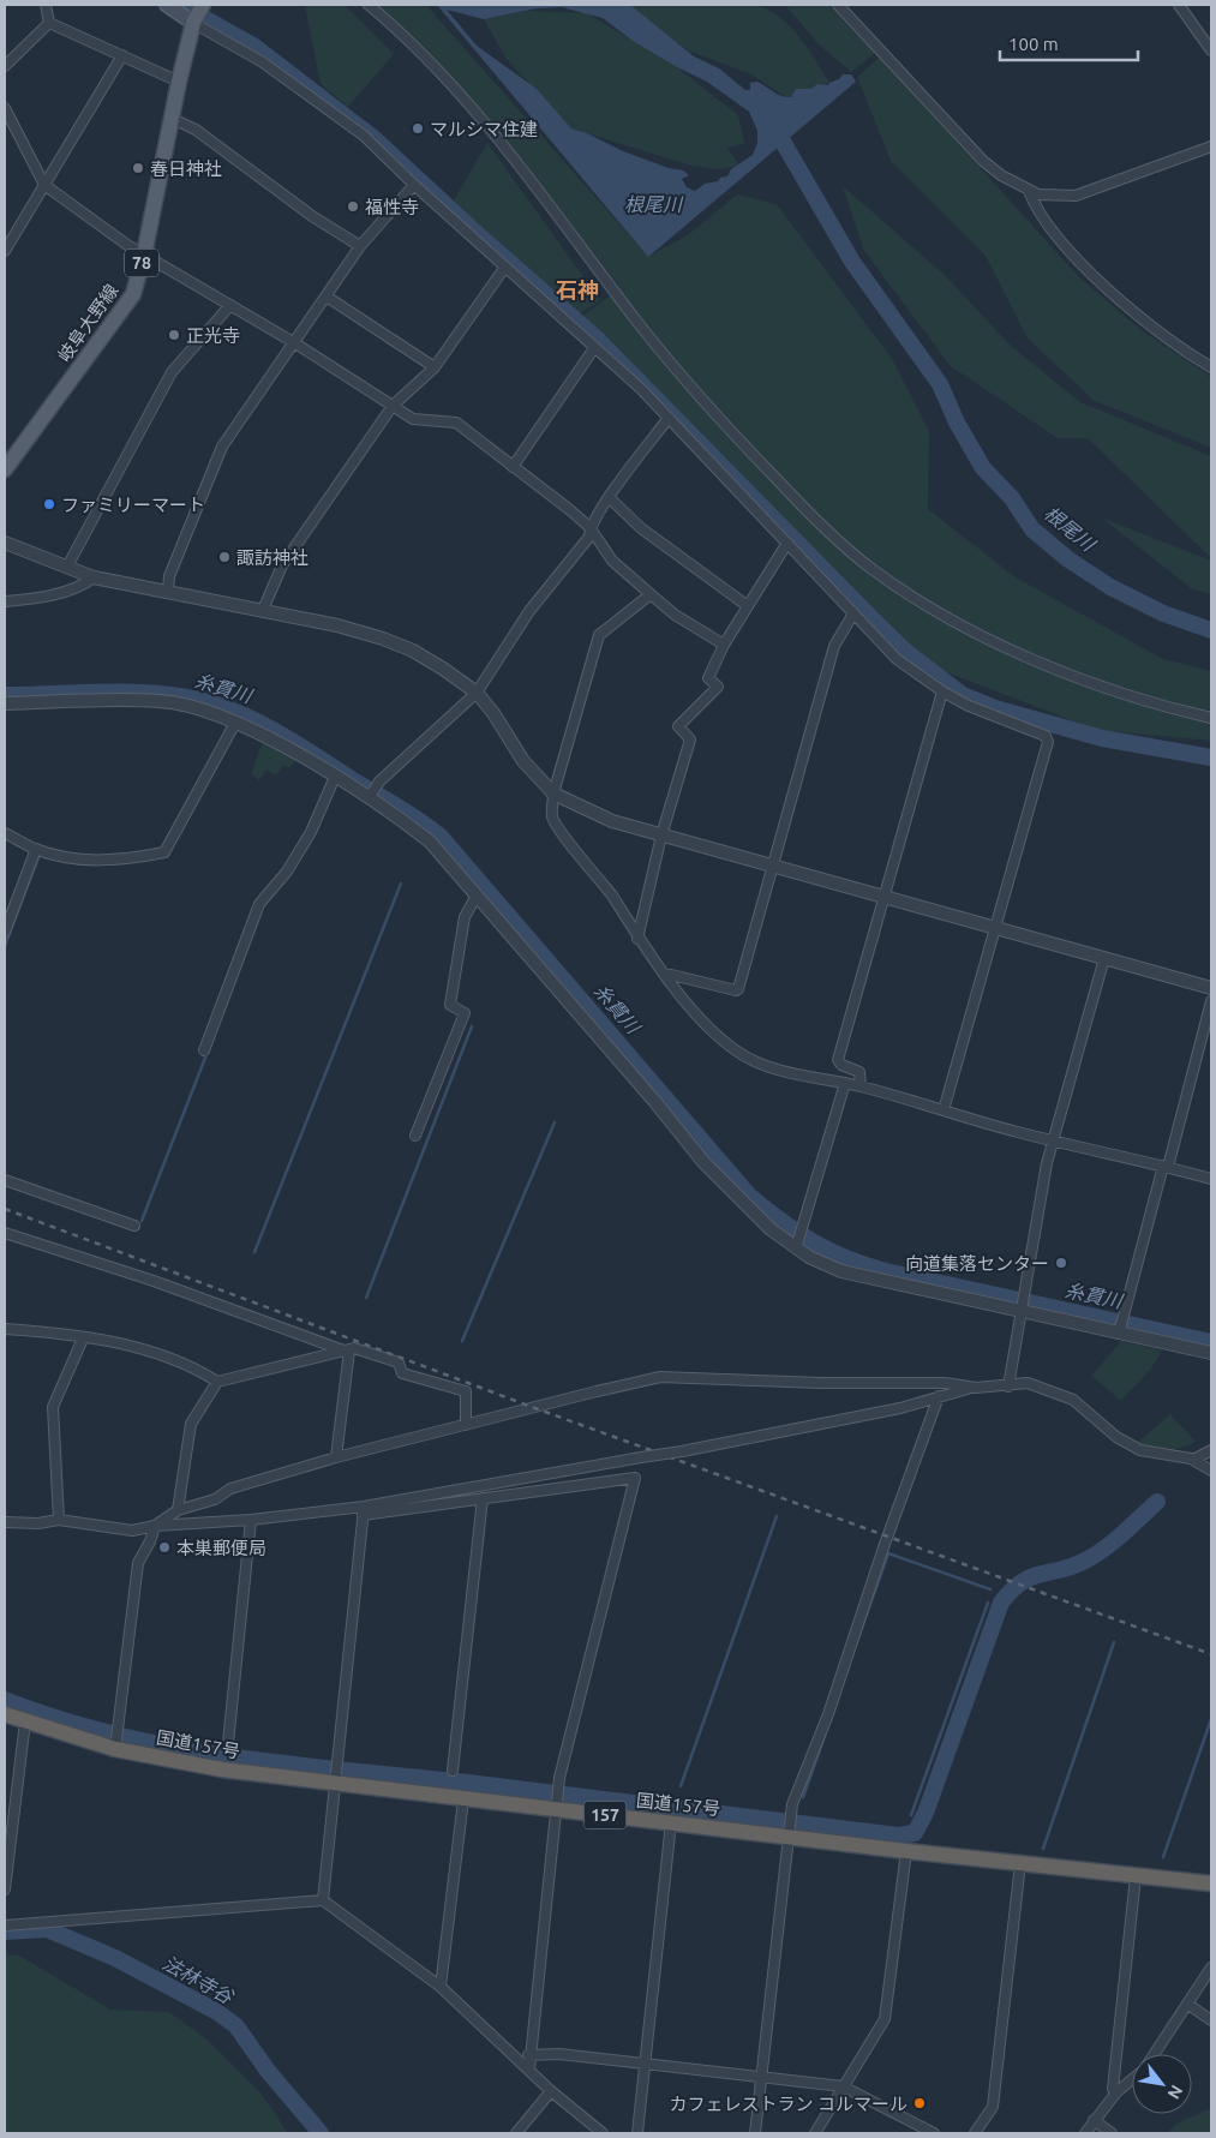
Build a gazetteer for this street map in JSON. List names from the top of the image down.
{
  "streets": {
    "highway": ["国道157号", "157"],
    "main road": ["78", "岐阜大野線"]
  },
  "districts": ["石神"],
  "water": ["根尾川", "糸貫川", "法林寺谷"],
  "places": [
    "マルシマ住建",
    "春日神社",
    "福性寺",
    "正光寺",
    "ファミリーマート",
    "諏訪神社",
    "向道集落センター",
    "本巣郵便局",
    "カフェレストラン コルマール"
  ],
  "scale_bar": "100 m",
  "north": "bottom right"
}
